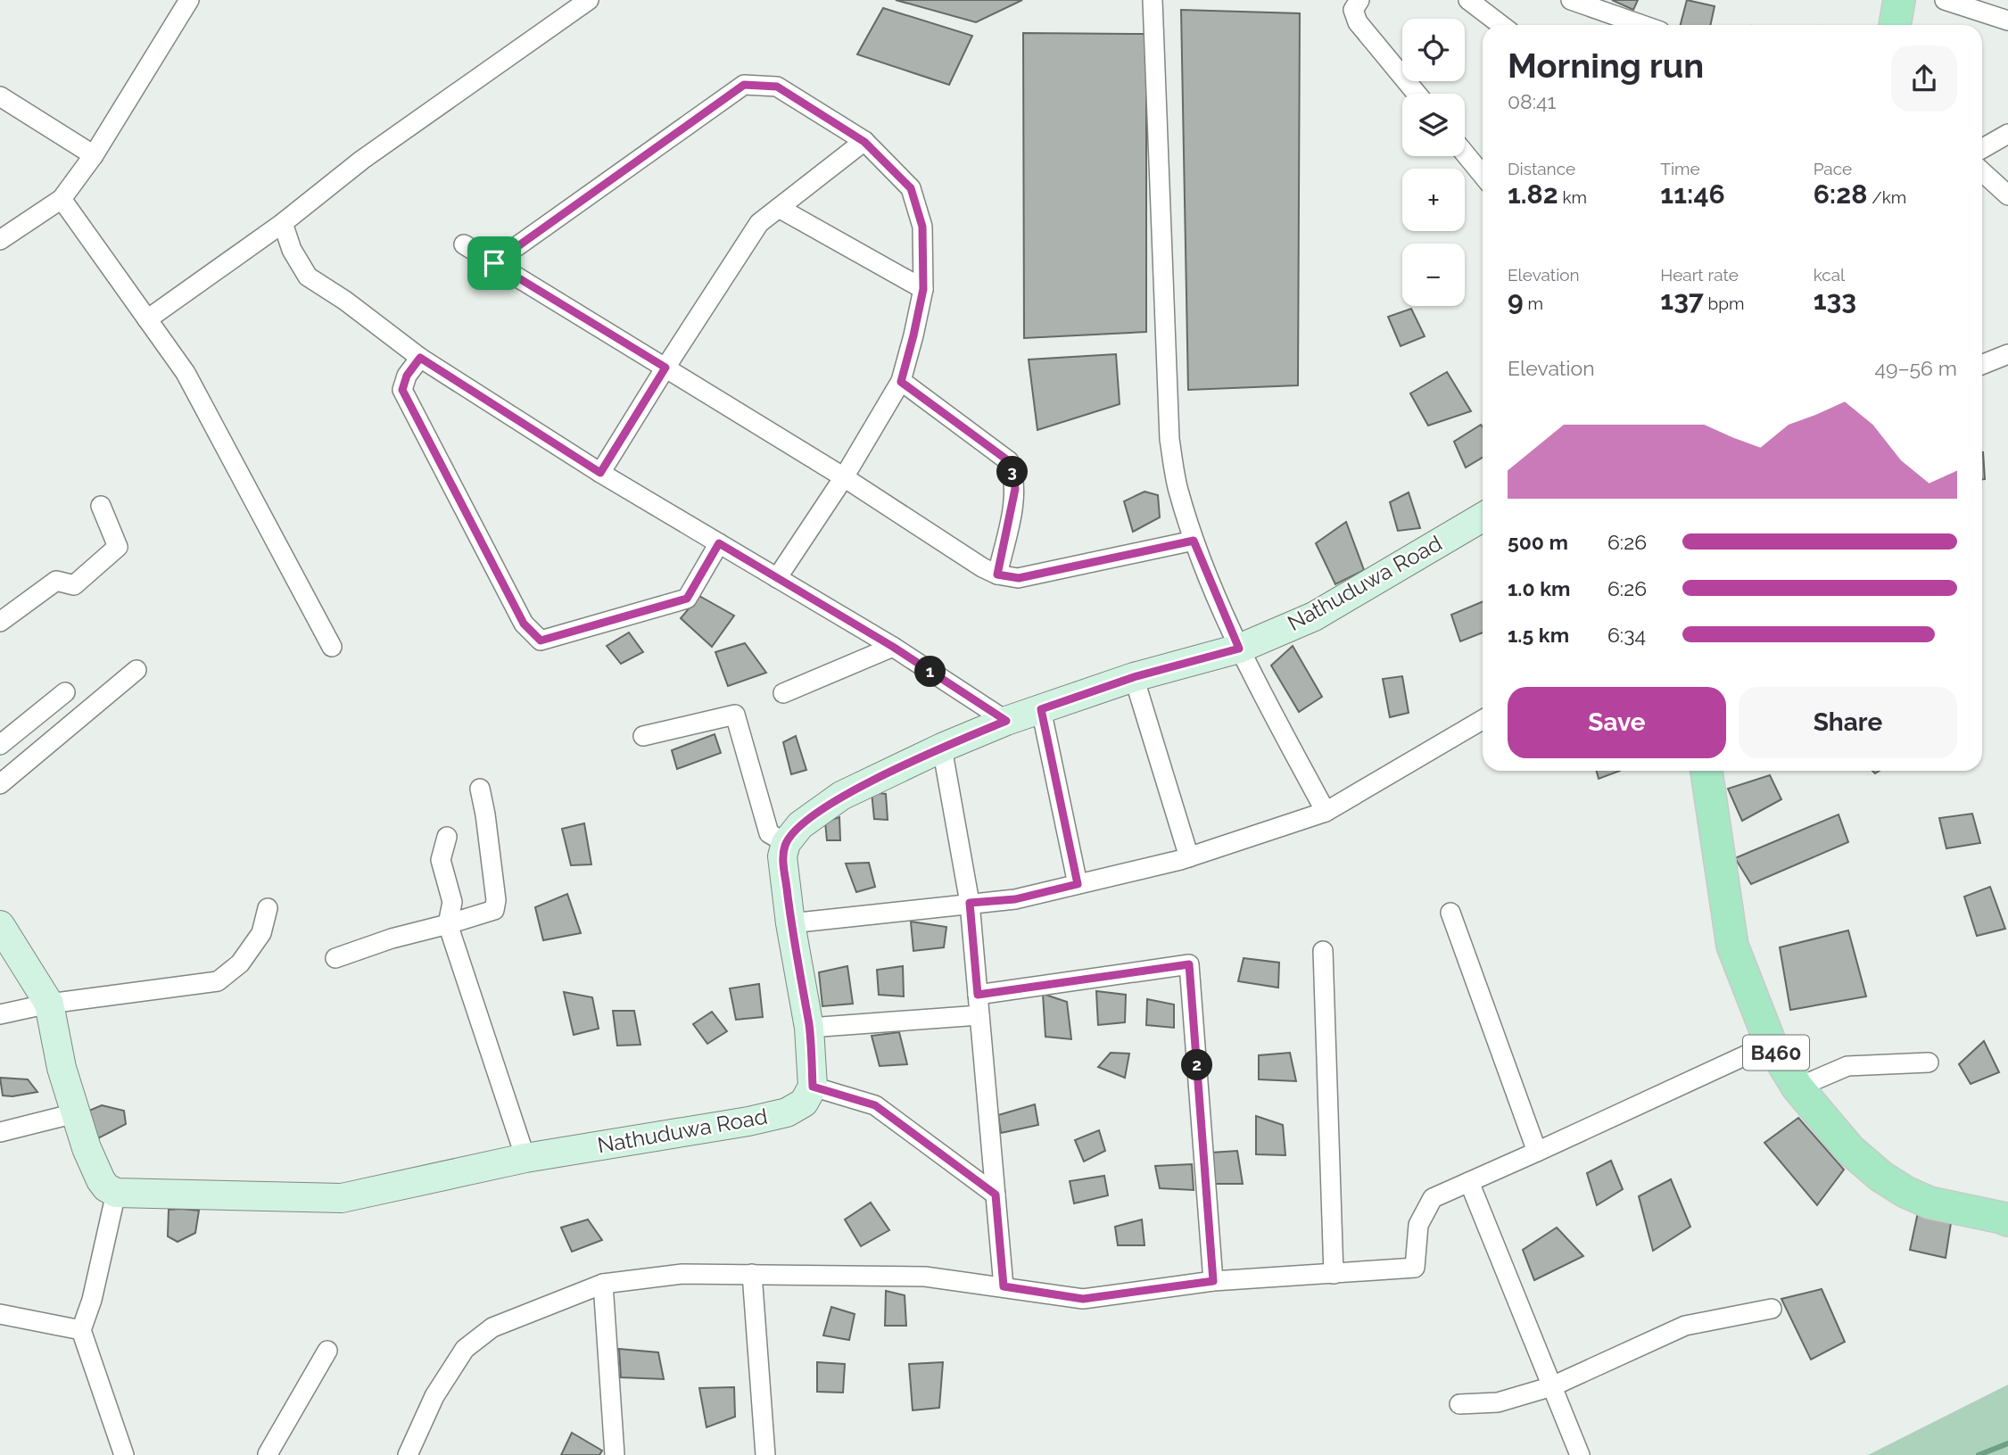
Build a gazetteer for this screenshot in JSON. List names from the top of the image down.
{
  "streets": {
    "main road": ["B460"],
    "street": ["Nathuduwa Road"]
  },
  "page": {
    "map_buttons": ["+", "−"],
    "heading": ["Morning run", "08:41"],
    "stats": [
      ["Distance", "1.82 km"],
      ["Time", "11:46"],
      ["Pace", "6:28 /km"],
      ["Elevation", "9 m"],
      ["Heart rate", "137 bpm"],
      ["kcal", "133"]
    ],
    "chart": ["Elevation", "49–56 m"],
    "pins": ["3", "1", "2"],
    "list": [
      {
        "name": "500 m",
        "note": "6:26"
      },
      {
        "name": "1.0 km",
        "note": "6:26"
      },
      {
        "name": "1.5 km",
        "note": "6:34"
      }
    ],
    "buttons": ["Save", "Share"]
  }
}
